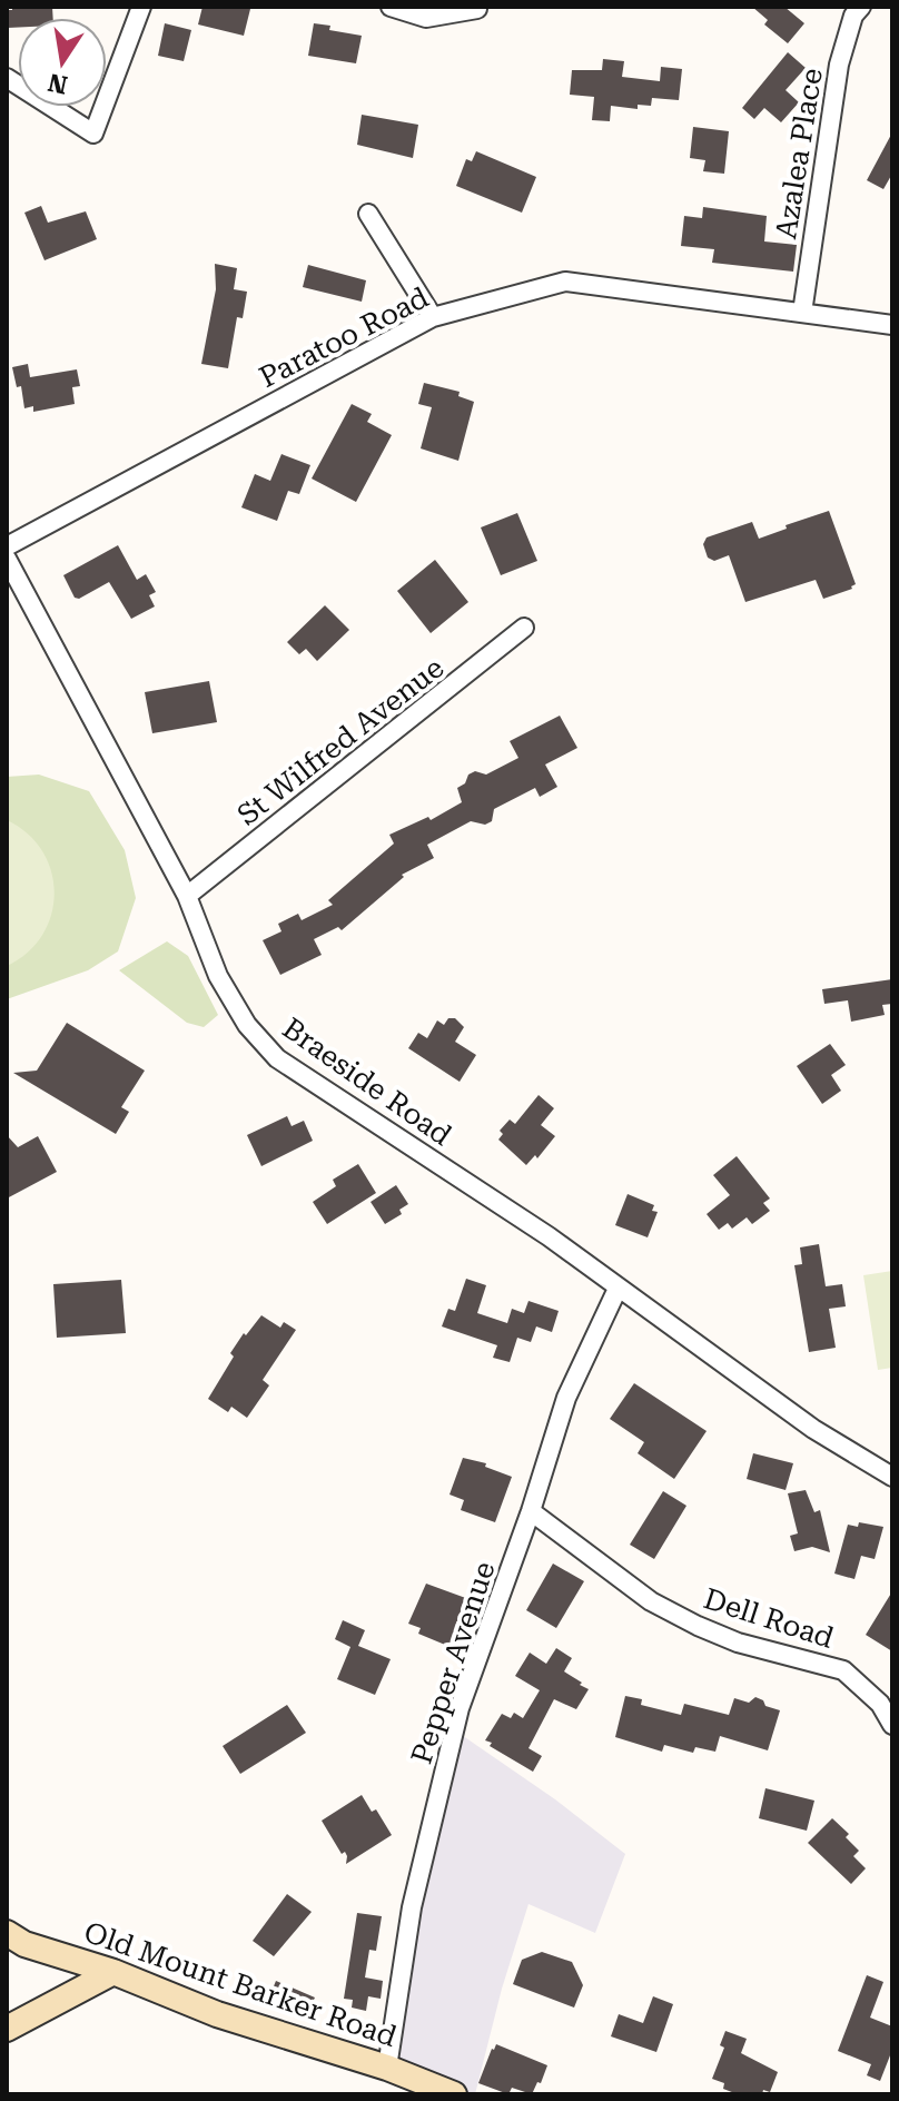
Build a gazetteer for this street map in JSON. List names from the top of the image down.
{
  "streets": {
    "main road": ["Old Mount Barker Road"],
    "street": [
      "Azalea Place",
      "Paratoo Road",
      "St Wilfred Avenue",
      "Braeside Road",
      "Dell Road",
      "Pepper Avenue"
    ]
  },
  "crossings": [
    ["Azalea Place", "Paratoo Road"],
    ["St Wilfred Avenue", "Braeside Road"],
    ["Braeside Road", "Pepper Avenue"],
    ["Dell Road", "Pepper Avenue"],
    ["Pepper Avenue", "Old Mount Barker Road"]
  ],
  "north": "bottom"
}
